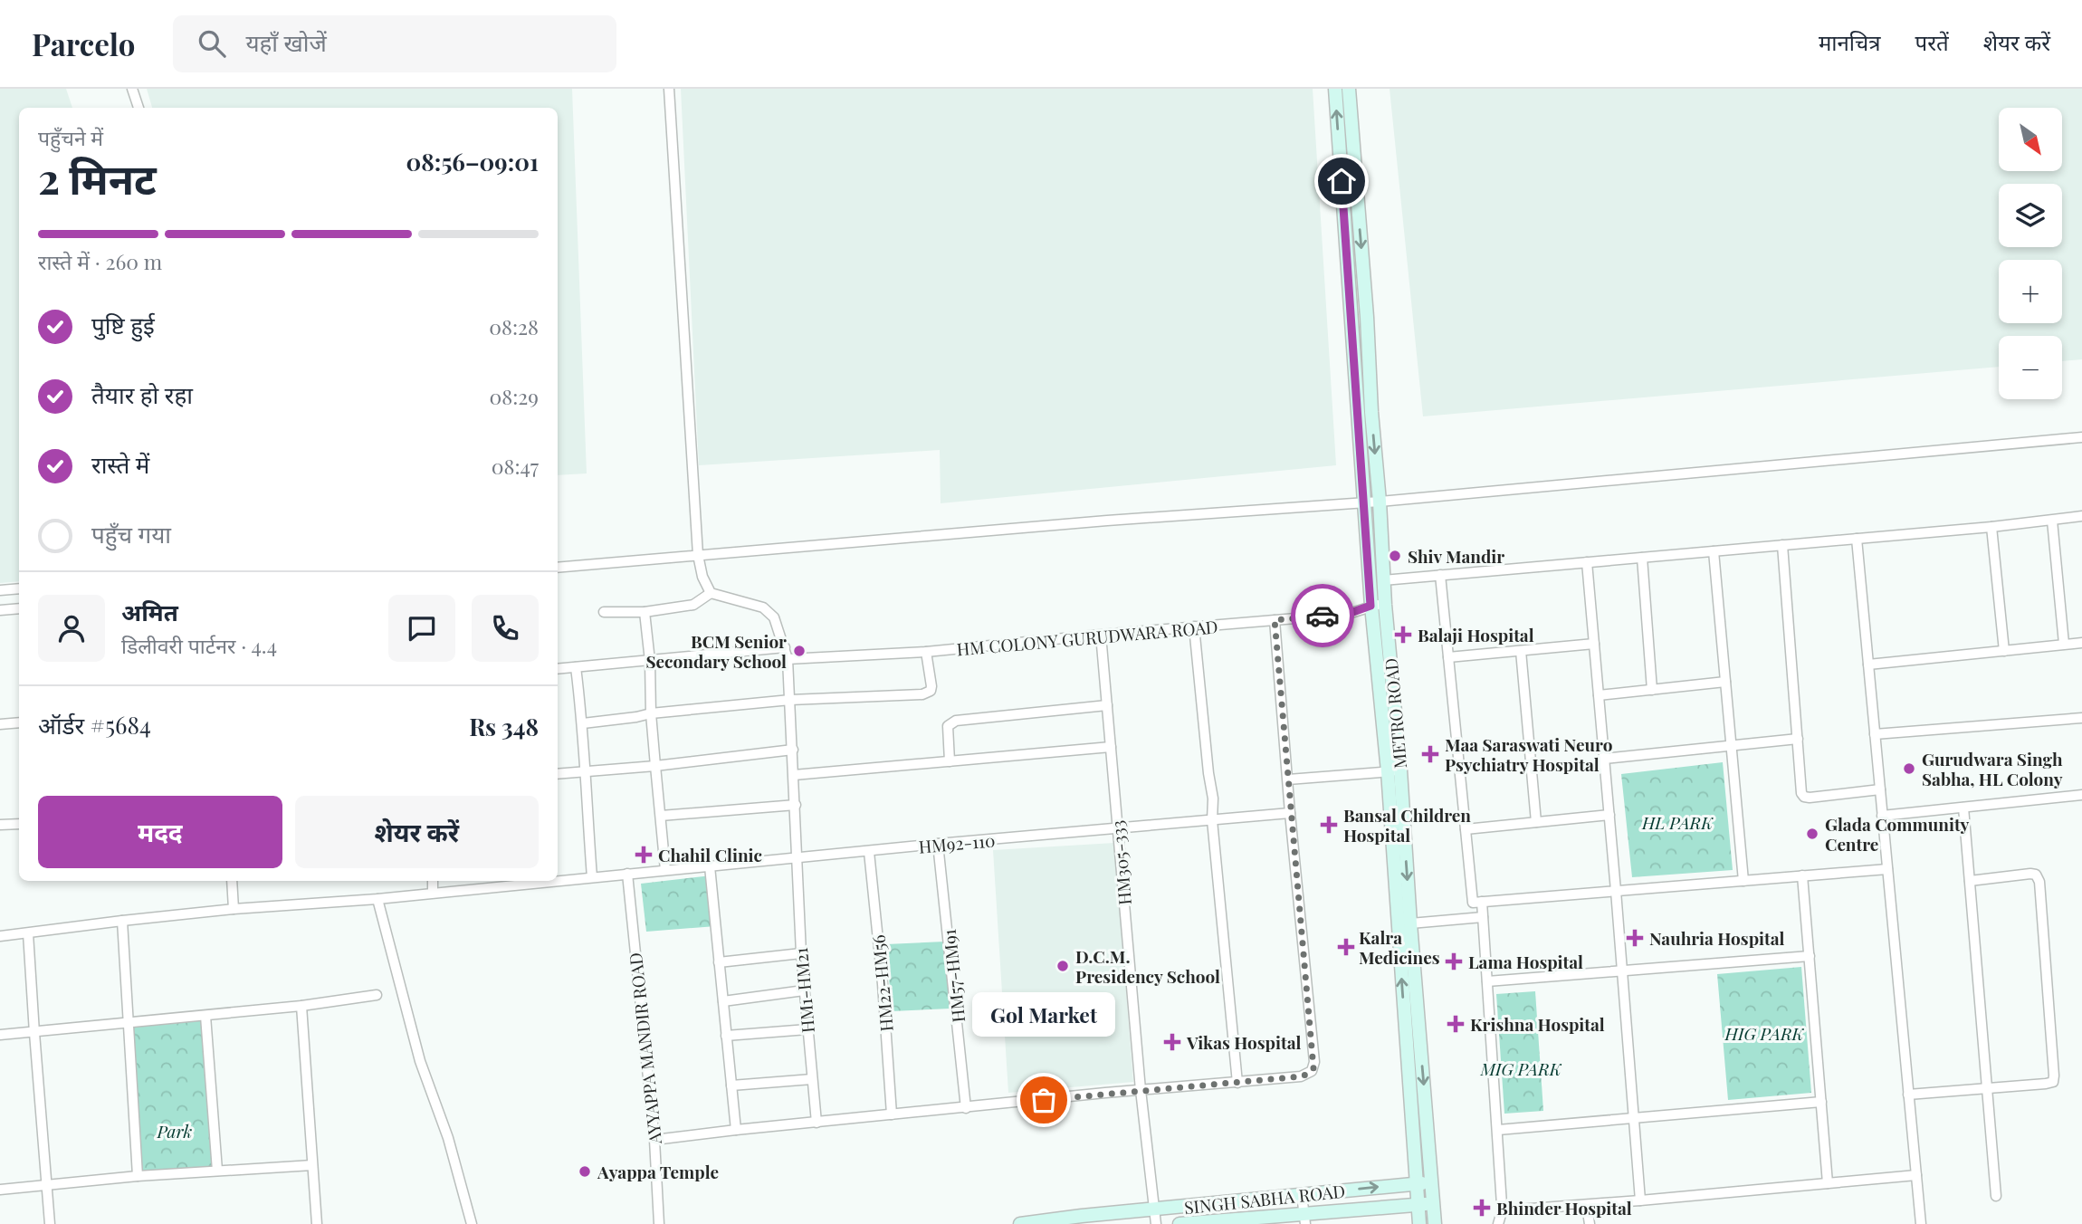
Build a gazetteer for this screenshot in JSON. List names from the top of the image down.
{
  "streets": {
    "street": [
      "HM COLONY GURUDWARA ROAD",
      "METRO ROAD",
      "HM92-110",
      "HM305-333",
      "HM57-HM91",
      "HM22-HM56",
      "HM1-HM21",
      "AYYAPPA MANDIR ROAD",
      "SINGH SABHA ROAD"
    ]
  },
  "crossings": [
    ["HM COLONY GURUDWARA ROAD", "METRO ROAD"],
    ["HM COLONY GURUDWARA ROAD", "HM305-333"],
    ["HM COLONY GURUDWARA ROAD", "HM1-HM21"],
    ["METRO ROAD", "SINGH SABHA ROAD"],
    ["HM92-110", "HM305-333"],
    ["HM92-110", "HM57-HM91"],
    ["HM92-110", "HM22-HM56"],
    ["HM92-110", "HM1-HM21"],
    ["HM92-110", "AYYAPPA MANDIR ROAD"],
    ["HM305-333", "SINGH SABHA ROAD"]
  ],
  "parks": [
    "HL PARK",
    "HIG PARK",
    "MIG PARK",
    "Park"
  ],
  "places": {
    "other": [
      "Shiv Mandir",
      "BCM Senior Secondary School",
      "Gurudwara Singh Sabha, HL Colony",
      "Glada Community Centre",
      "D.C.M. Presidency School",
      "Gol Market",
      "Ayappa Temple"
    ],
    "health": [
      "Balaji Hospital",
      "Maa Saraswati Neuro Psychiatry Hospital",
      "Bansal Children Hospital",
      "Chahil Clinic",
      "Nauhria Hospital",
      "Kalra Medicines",
      "Lama Hospital",
      "Krishna Hospital",
      "Vikas Hospital",
      "Bhinder Hospital"
    ]
  },
  "north": "bottom right",
  "page": {
    "header": "Parcelo",
    "search": "यहाँ खोजें",
    "nav": ["मानचित्र", "परतें", "शेयर करें"],
    "map_buttons": ["+", "−"],
    "heading": ["2 मिनट", "पहुँचने में", "08:56–09:01"],
    "panel": [
      "अमित",
      "डिलीवरी पार्टनर · 4.4",
      "ऑर्डर #5684",
      "Rs 348"
    ],
    "bar": "रास्ते में · 260 m",
    "list": [
      ["पुष्टि हुई", "08:28"],
      ["तैयार हो रहा", "08:29"],
      ["रास्ते में", "08:47"],
      "पहुँच गया"
    ],
    "buttons": ["मदद", "शेयर करें"],
    "bubble": "Gol Market"
  }
}
